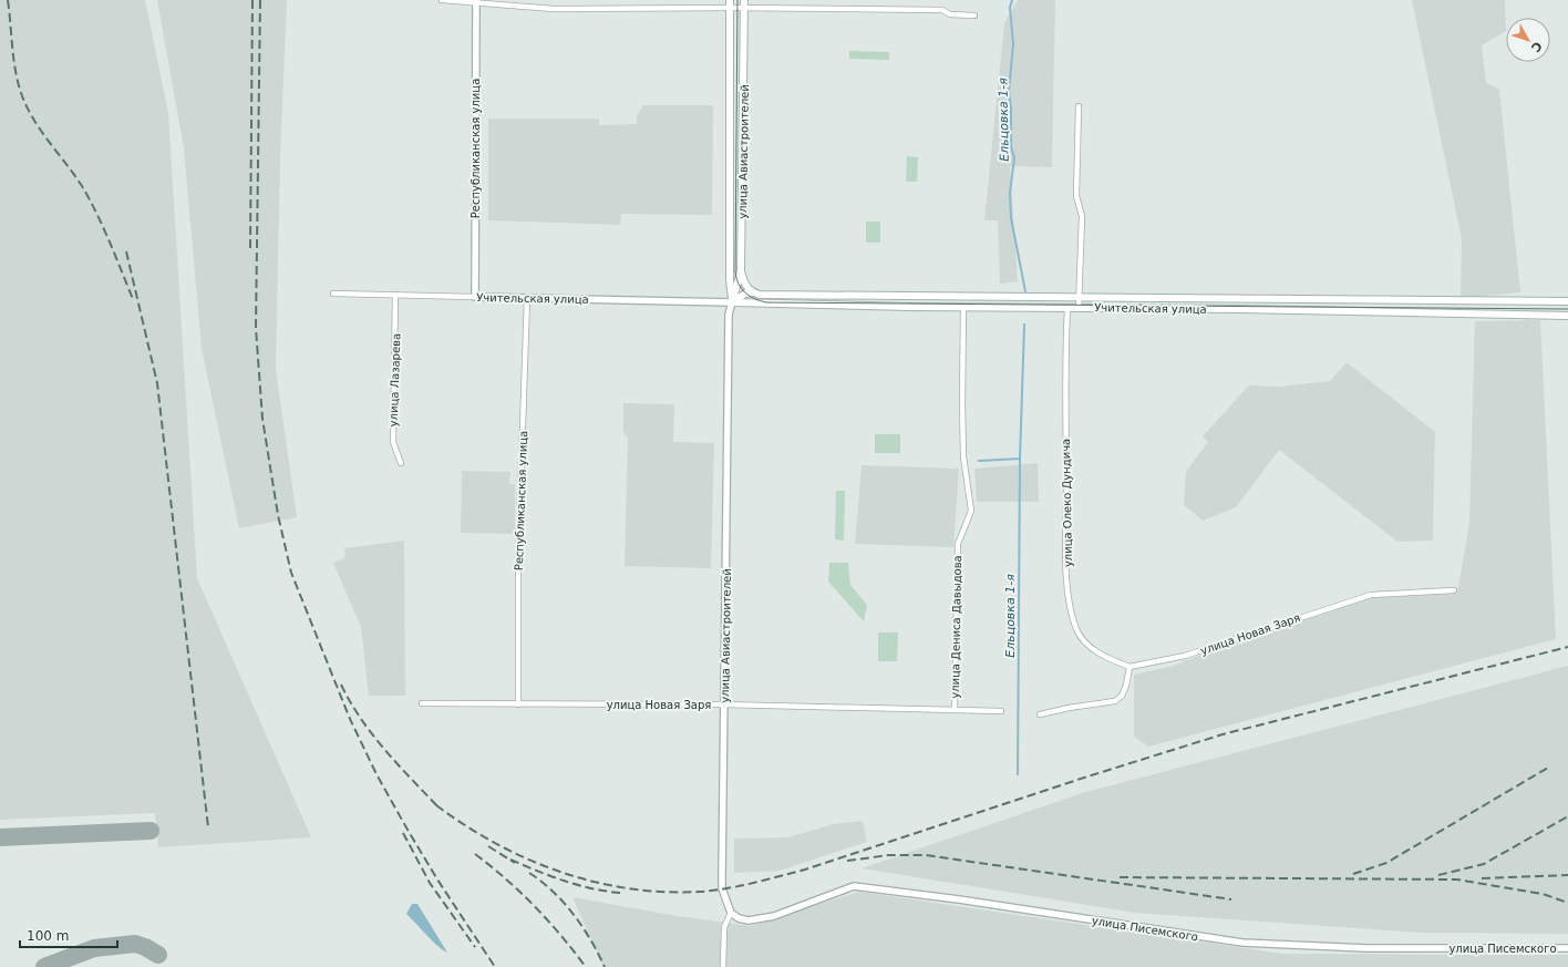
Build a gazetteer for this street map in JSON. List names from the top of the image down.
{
  "streets": {
    "main road": ["улица Авиастроителей", "Учительская улица"],
    "street": [
      "Республиканская улица",
      "улица Лазарева",
      "улица Олеко Дундича",
      "улица Дениса Давыдова",
      "улица Новая Заря",
      "улица Писемского"
    ]
  },
  "crossings": [
    ["Республиканская улица", "Учительская улица"],
    ["Республиканская улица", "улица Новая Заря"],
    ["улица Авиастроителей", "Учительская улица"],
    ["улица Авиастроителей", "улица Новая Заря"],
    ["улица Авиастроителей", "улица Писемского"],
    ["Учительская улица", "улица Лазарева"],
    ["Учительская улица", "улица Олеко Дундича"],
    ["Учительская улица", "улица Дениса Давыдова"],
    ["улица Олеко Дундича", "улица Новая Заря"],
    ["улица Дениса Давыдова", "улица Новая Заря"]
  ],
  "water": ["Ельцовка 1-я"],
  "scale_bar": "100 m",
  "north": "bottom right"
}
